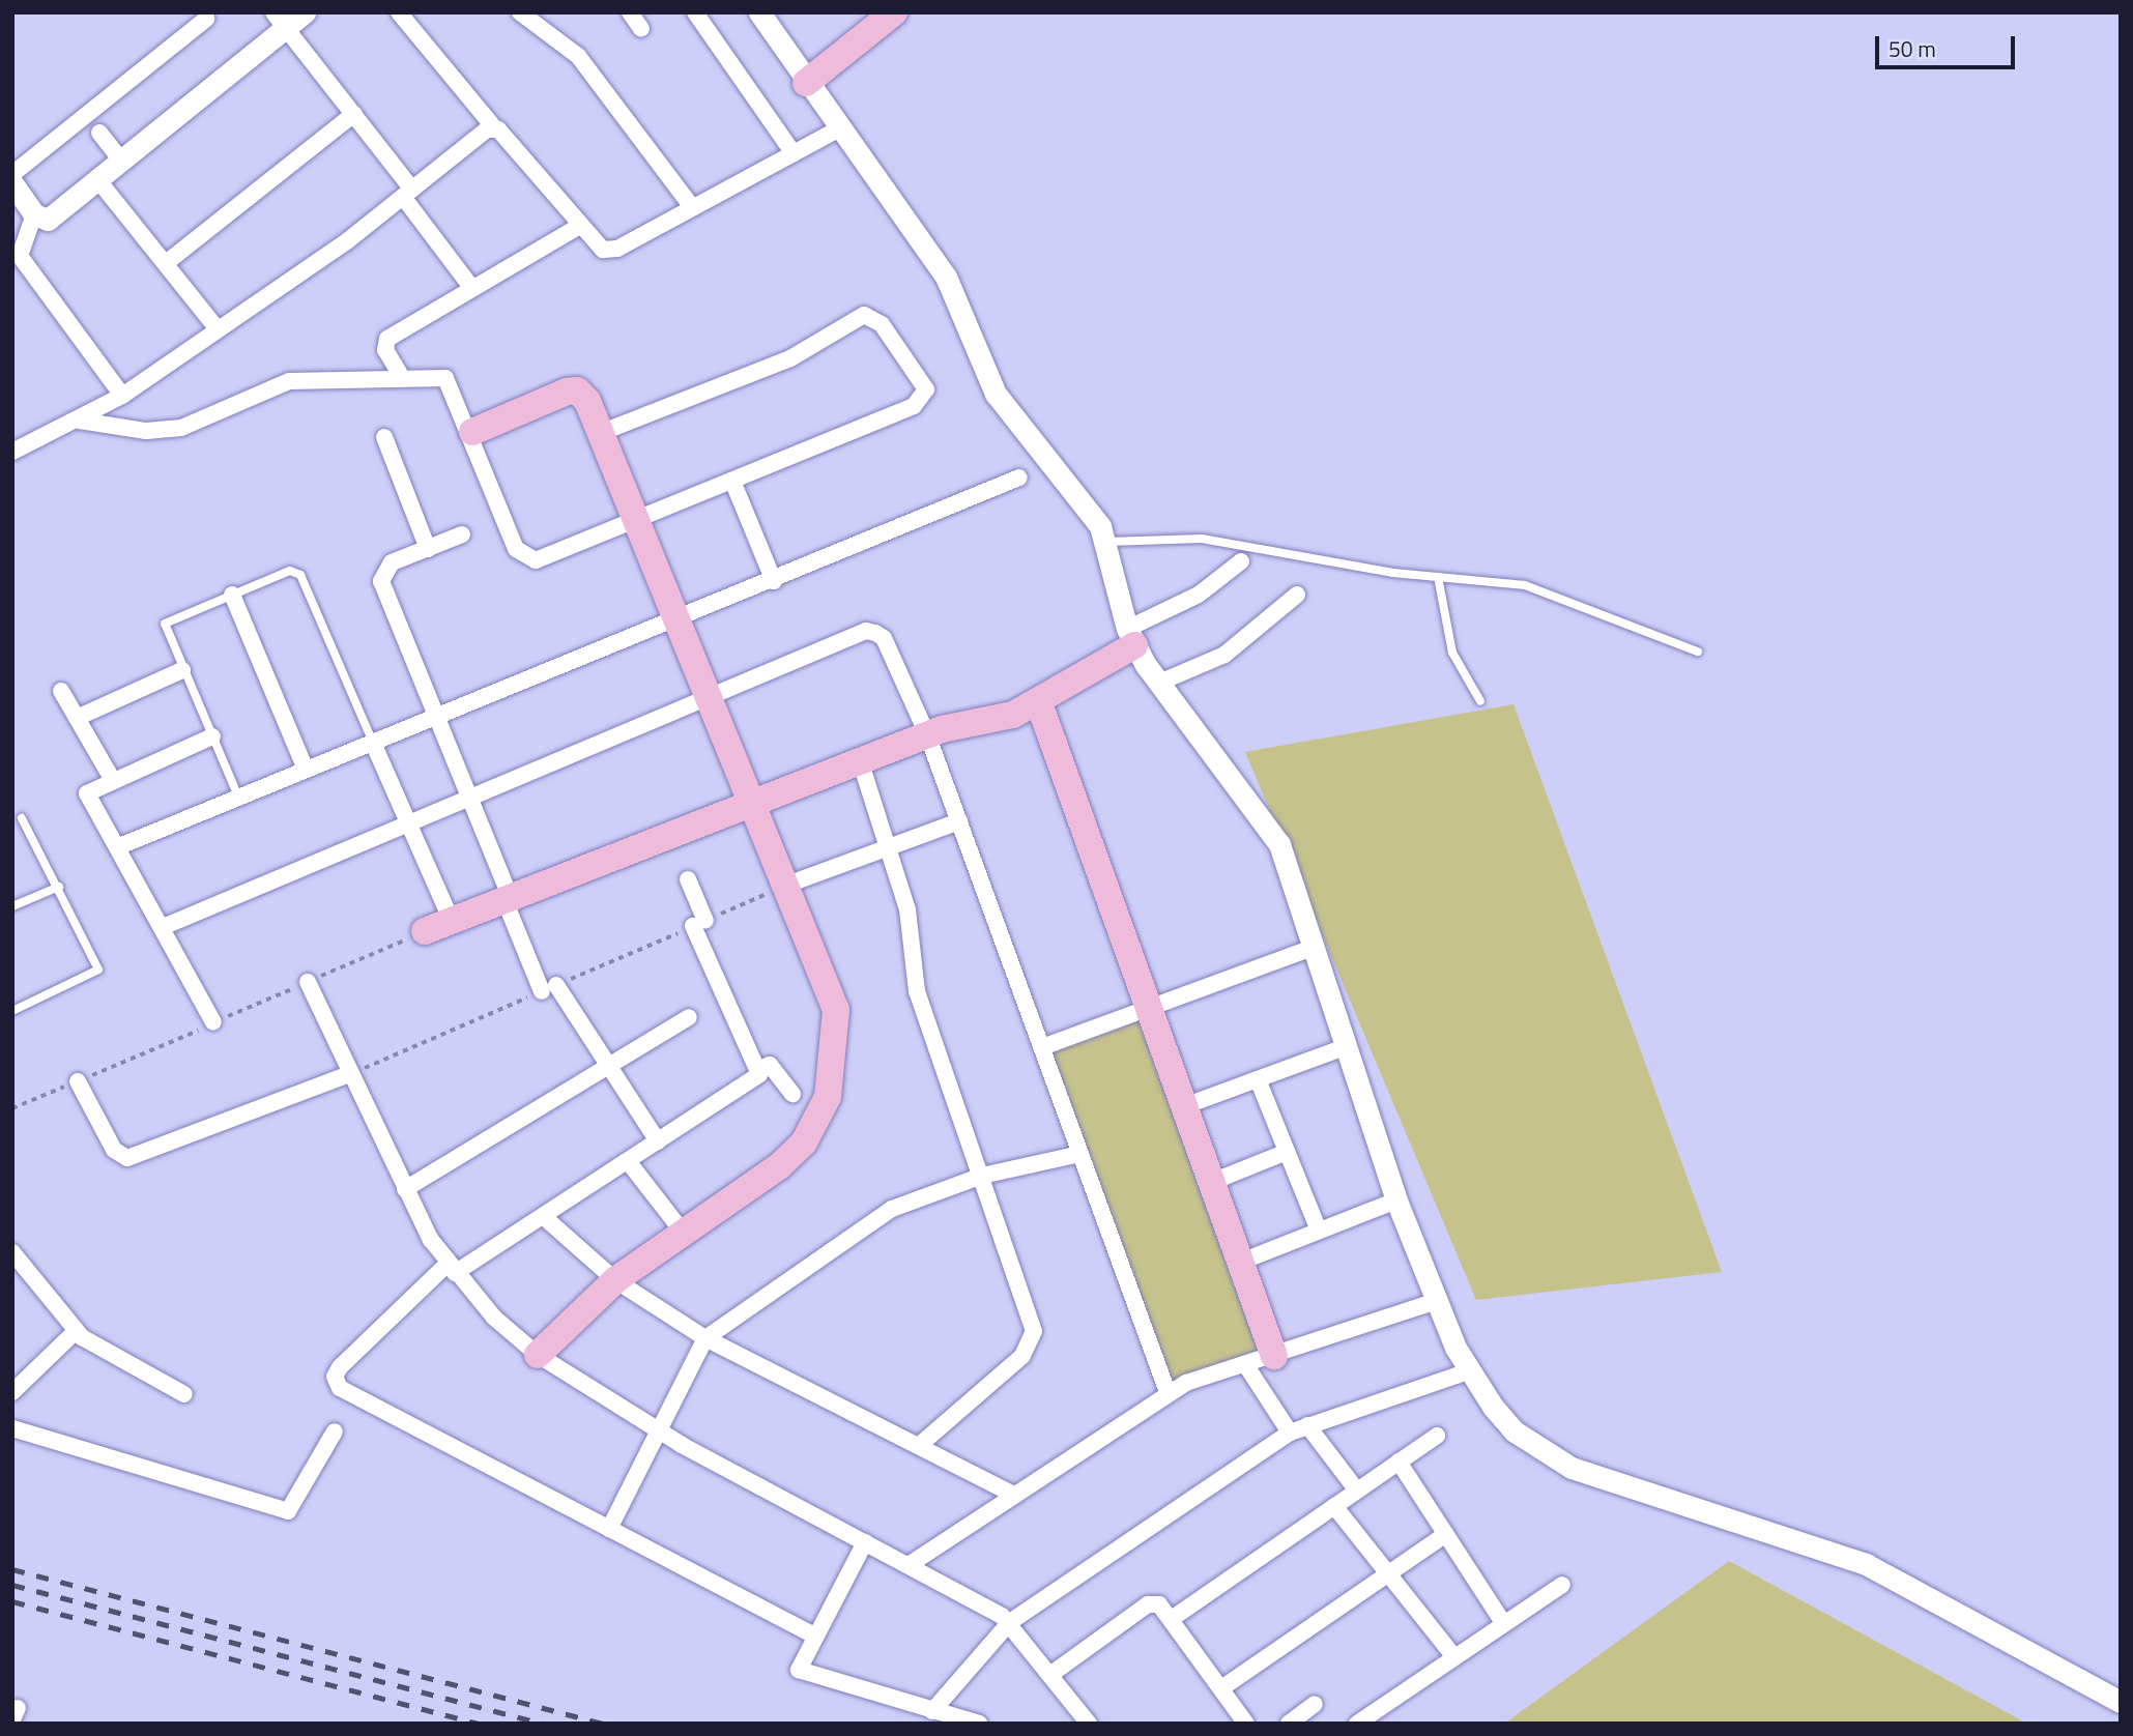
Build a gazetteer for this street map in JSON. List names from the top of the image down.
{
  "scale_bar": "50 m"
}
